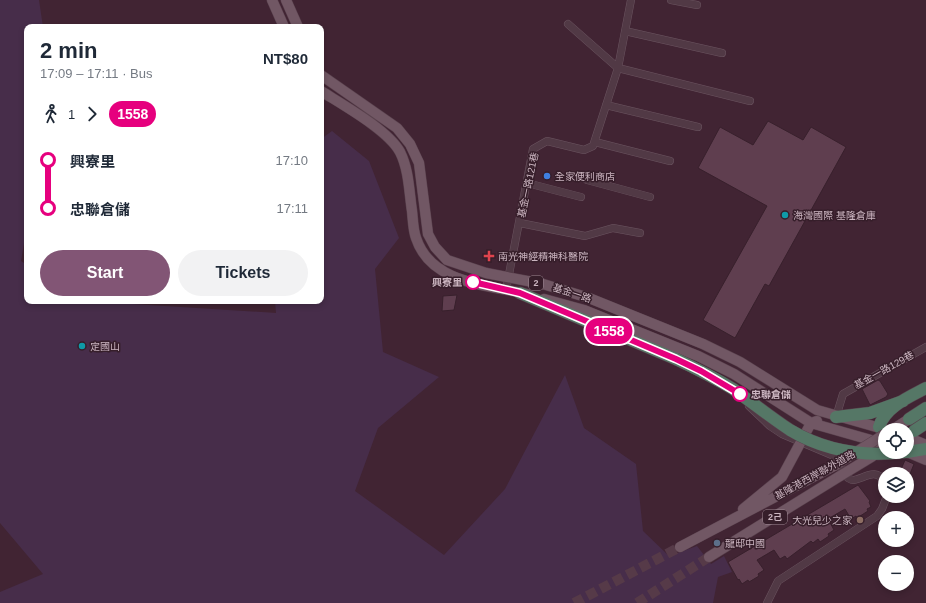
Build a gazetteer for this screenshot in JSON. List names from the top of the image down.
{
  "streets": {
    "main road": [
      "2",
      "基金一路",
      "基隆港西岸聯外道路",
      "2己"
    ],
    "street": ["基金一路121巷", "基金一路129巷"]
  },
  "crossings": [
    ["基金一路121巷", "基金一路"],
    ["基金一路", "基金一路129巷"]
  ],
  "places": {
    "other": [
      "全家便利商店",
      "海灣國際 基隆倉庫",
      "興寮里",
      "定國山",
      "忠聯倉儲",
      "大光兒少之家",
      "龍邸中國"
    ],
    "health": ["南光神經精神科醫院"]
  },
  "lines": ["bus line 1558"],
  "page": {
    "on_map": "1558",
    "heading": ["2 min", "17:09 – 17:11 · Bus", "NT$80"],
    "legs": ["1", "1558"],
    "list": [
      {
        "name": "興寮里",
        "value": "17:10"
      },
      {
        "name": "忠聯倉儲",
        "value": "17:11"
      }
    ],
    "buttons": ["Start", "Tickets"],
    "map_buttons": ["+", "−"]
  }
}
